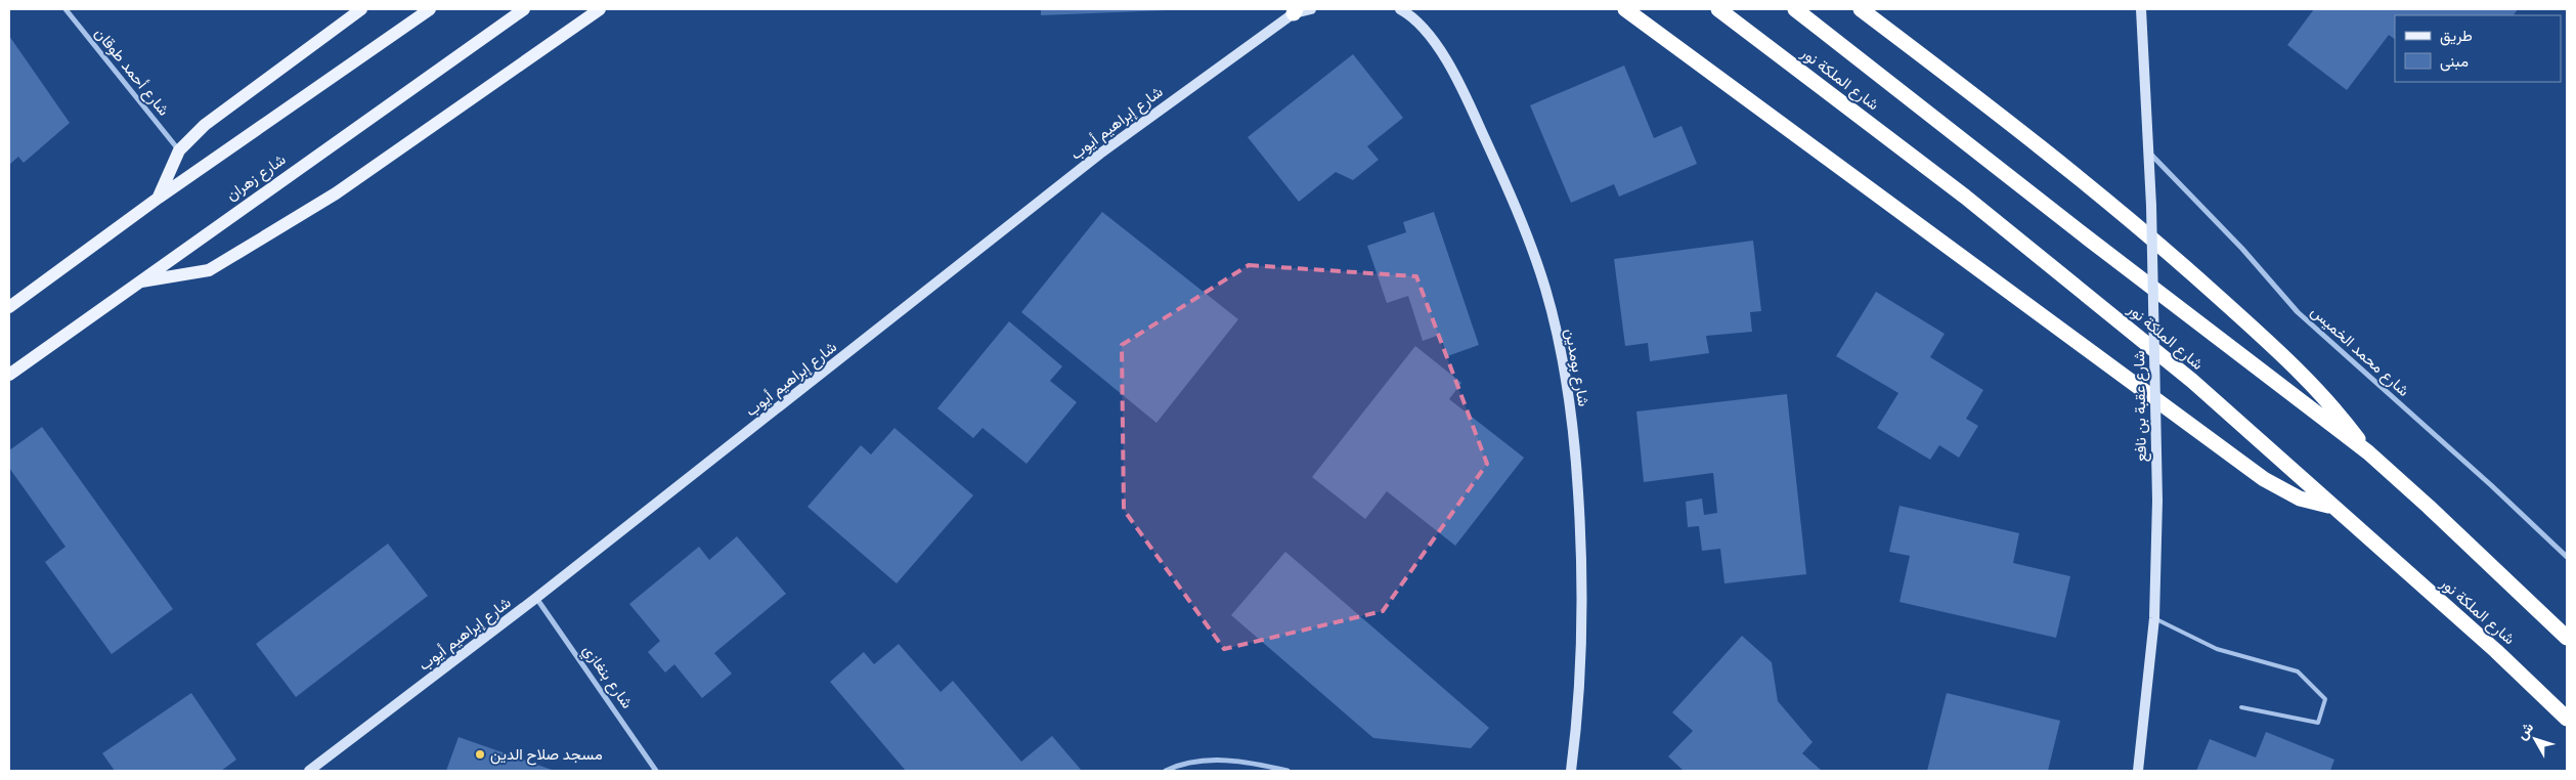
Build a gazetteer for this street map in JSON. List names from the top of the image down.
{
  "streets": {
    "highway": ["شارع الملكة نور"],
    "main road": ["شارع زهران"],
    "street": [
      "شارع أحمد طوقان",
      "شارع إبراهيم أيوب",
      "شارع محمد الخميس",
      "شارع بومدين",
      "شارع عقبة بن نافع",
      "شارع بنغازي"
    ]
  },
  "crossings": [
    ["شارع إبراهيم أيوب", "شارع بنغازي"],
    ["شارع محمد الخميس", "شارع عقبة بن نافع"]
  ],
  "places": ["مسجد صلاح الدين"],
  "legend": ["طريق", "مبنى"],
  "north": "top left"
}
